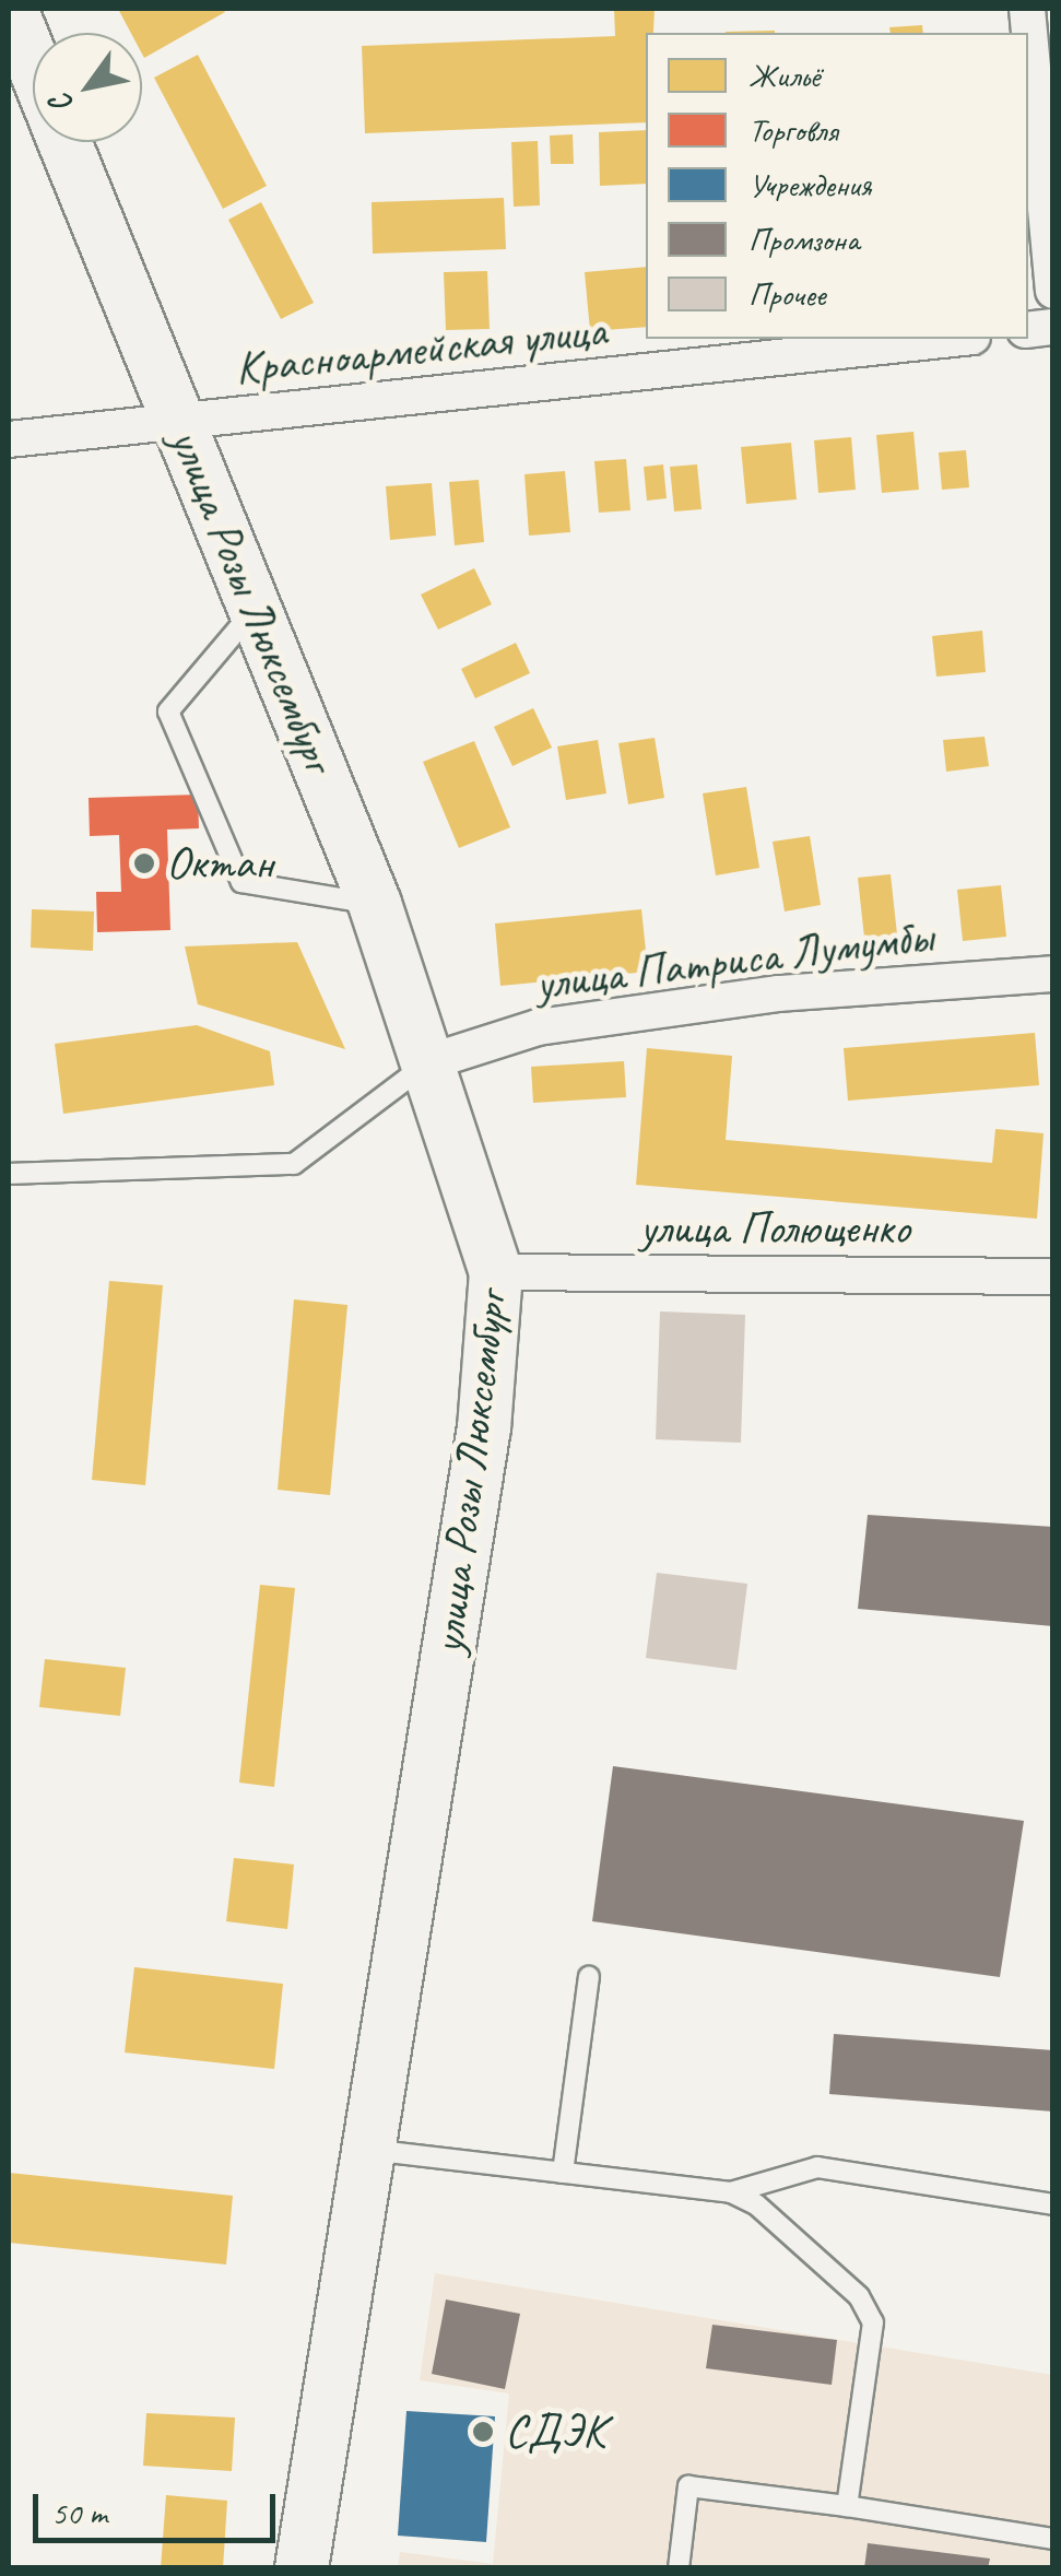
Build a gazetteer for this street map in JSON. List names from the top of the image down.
{
  "streets": {
    "main road": ["улица Розы Люксембург"],
    "street": ["Красноармейская улица", "улица Патриса Лумумбы", "улица Полющенко"]
  },
  "crossings": [
    ["Красноармейская улица", "улица Розы Люксембург"],
    ["улица Розы Люксембург", "улица Патриса Лумумбы"],
    ["улица Розы Люксембург", "улица Полющенко"]
  ],
  "places": ["Октан", "СДЭК"],
  "legend": [
    "Жильё",
    "Торговля",
    "Учреждения",
    "Промзона",
    "Прочее"
  ],
  "scale_bar": "50 m",
  "north": "bottom left"
}
